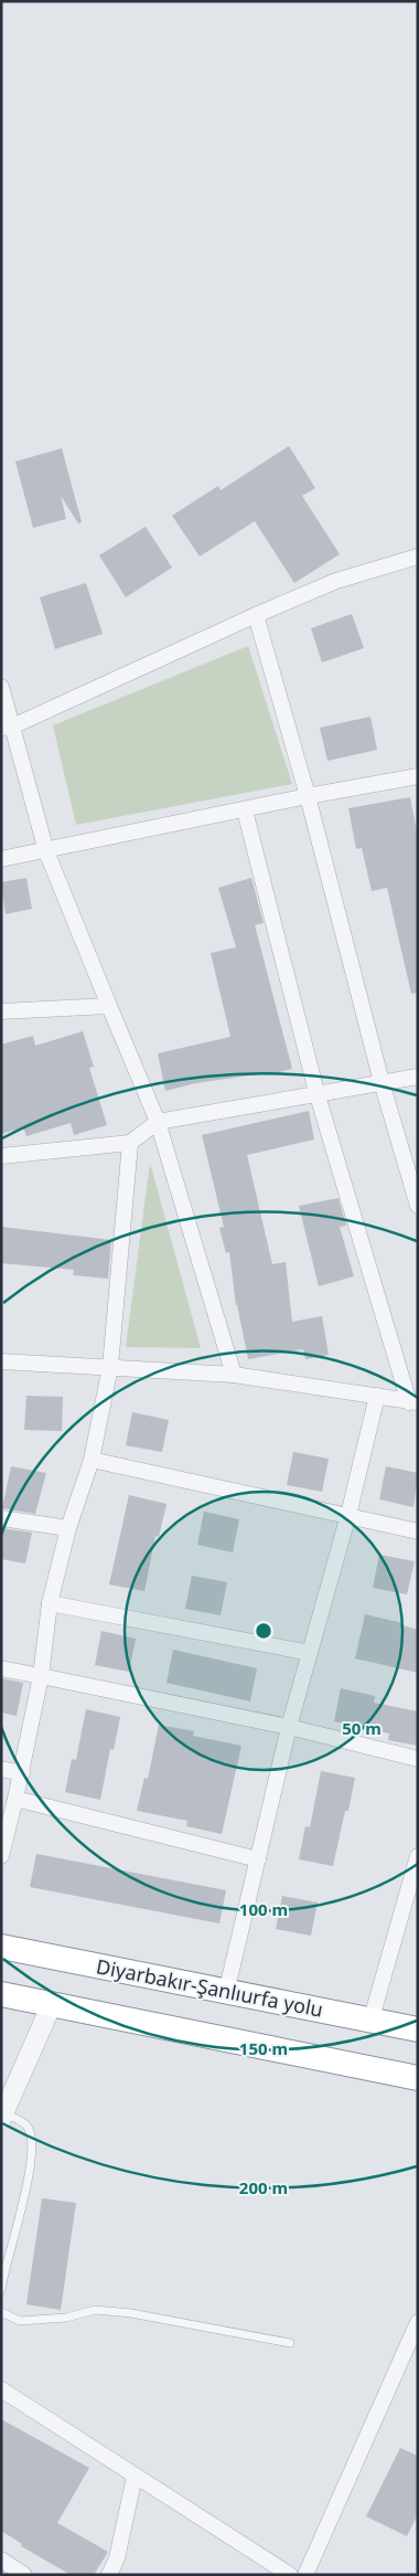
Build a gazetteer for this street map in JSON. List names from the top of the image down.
{
  "streets": {
    "highway": ["Diyarbakır-Şanlıurfa yolu"]
  },
  "rings": [
    "50 m",
    "100 m",
    "150 m",
    "200 m"
  ]
}
